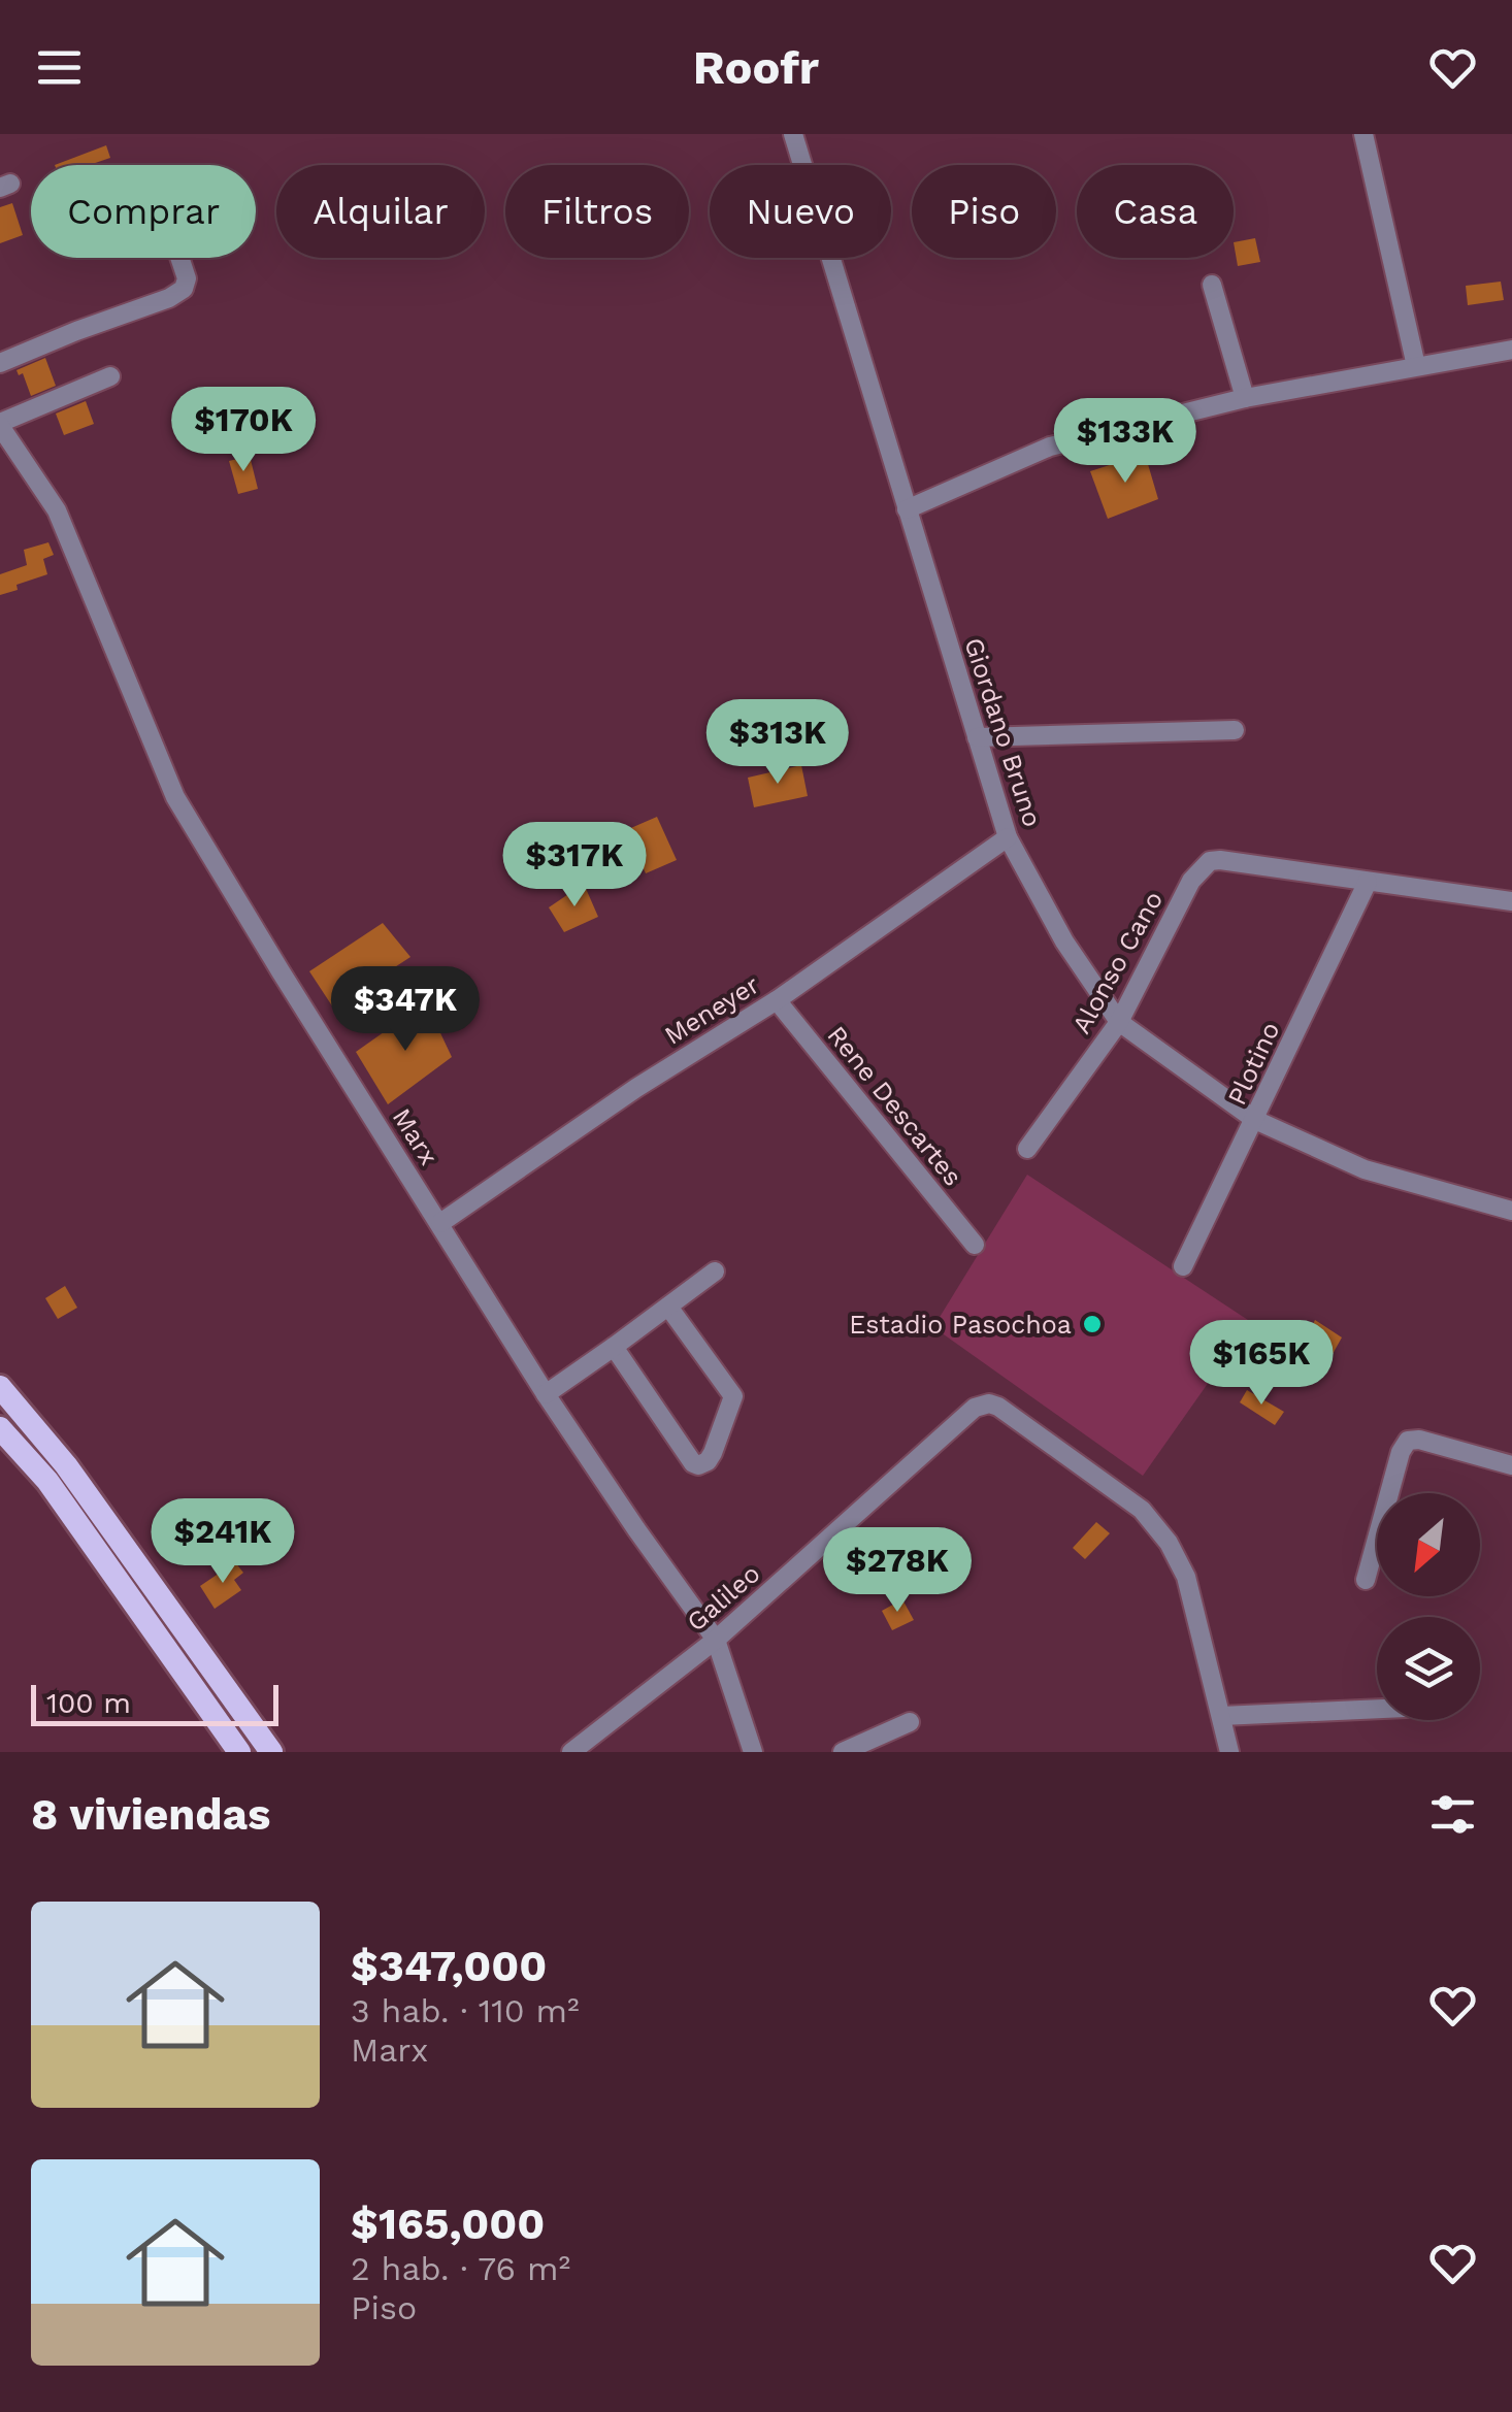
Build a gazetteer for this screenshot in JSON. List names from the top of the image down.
{
  "streets": {
    "street": [
      "Giordano Bruno",
      "Alonso Cano",
      "Meneyer",
      "Plotino",
      "Rene Descartes",
      "Marx",
      "Galileo"
    ]
  },
  "crossings": [
    ["Giordano Bruno", "Alonso Cano"],
    ["Giordano Bruno", "Meneyer"],
    ["Giordano Bruno", "Plotino"],
    ["Alonso Cano", "Plotino"],
    ["Meneyer", "Rene Descartes"],
    ["Meneyer", "Marx"],
    ["Marx", "Galileo"]
  ],
  "places": ["Estadio Pasochoa"],
  "scale_bar": "100 m",
  "north": "bottom left",
  "page": {
    "header": "Roofr",
    "chip": [
      "Comprar",
      "Alquilar",
      "Filtros",
      "Nuevo",
      "Piso",
      "Casa"
    ],
    "price": [
      "$170K",
      "$133K",
      "$313K",
      "$317K",
      "$347K",
      "$165K",
      "$241K",
      "$278K"
    ],
    "scale": "100 m",
    "heading": "8 viviendas",
    "list": [
      {
        "name": "$347,000",
        "note": "3 hab. · 110 m² · Marx"
      },
      {
        "name": "$165,000",
        "note": "2 hab. · 76 m² · Piso"
      }
    ]
  }
}
